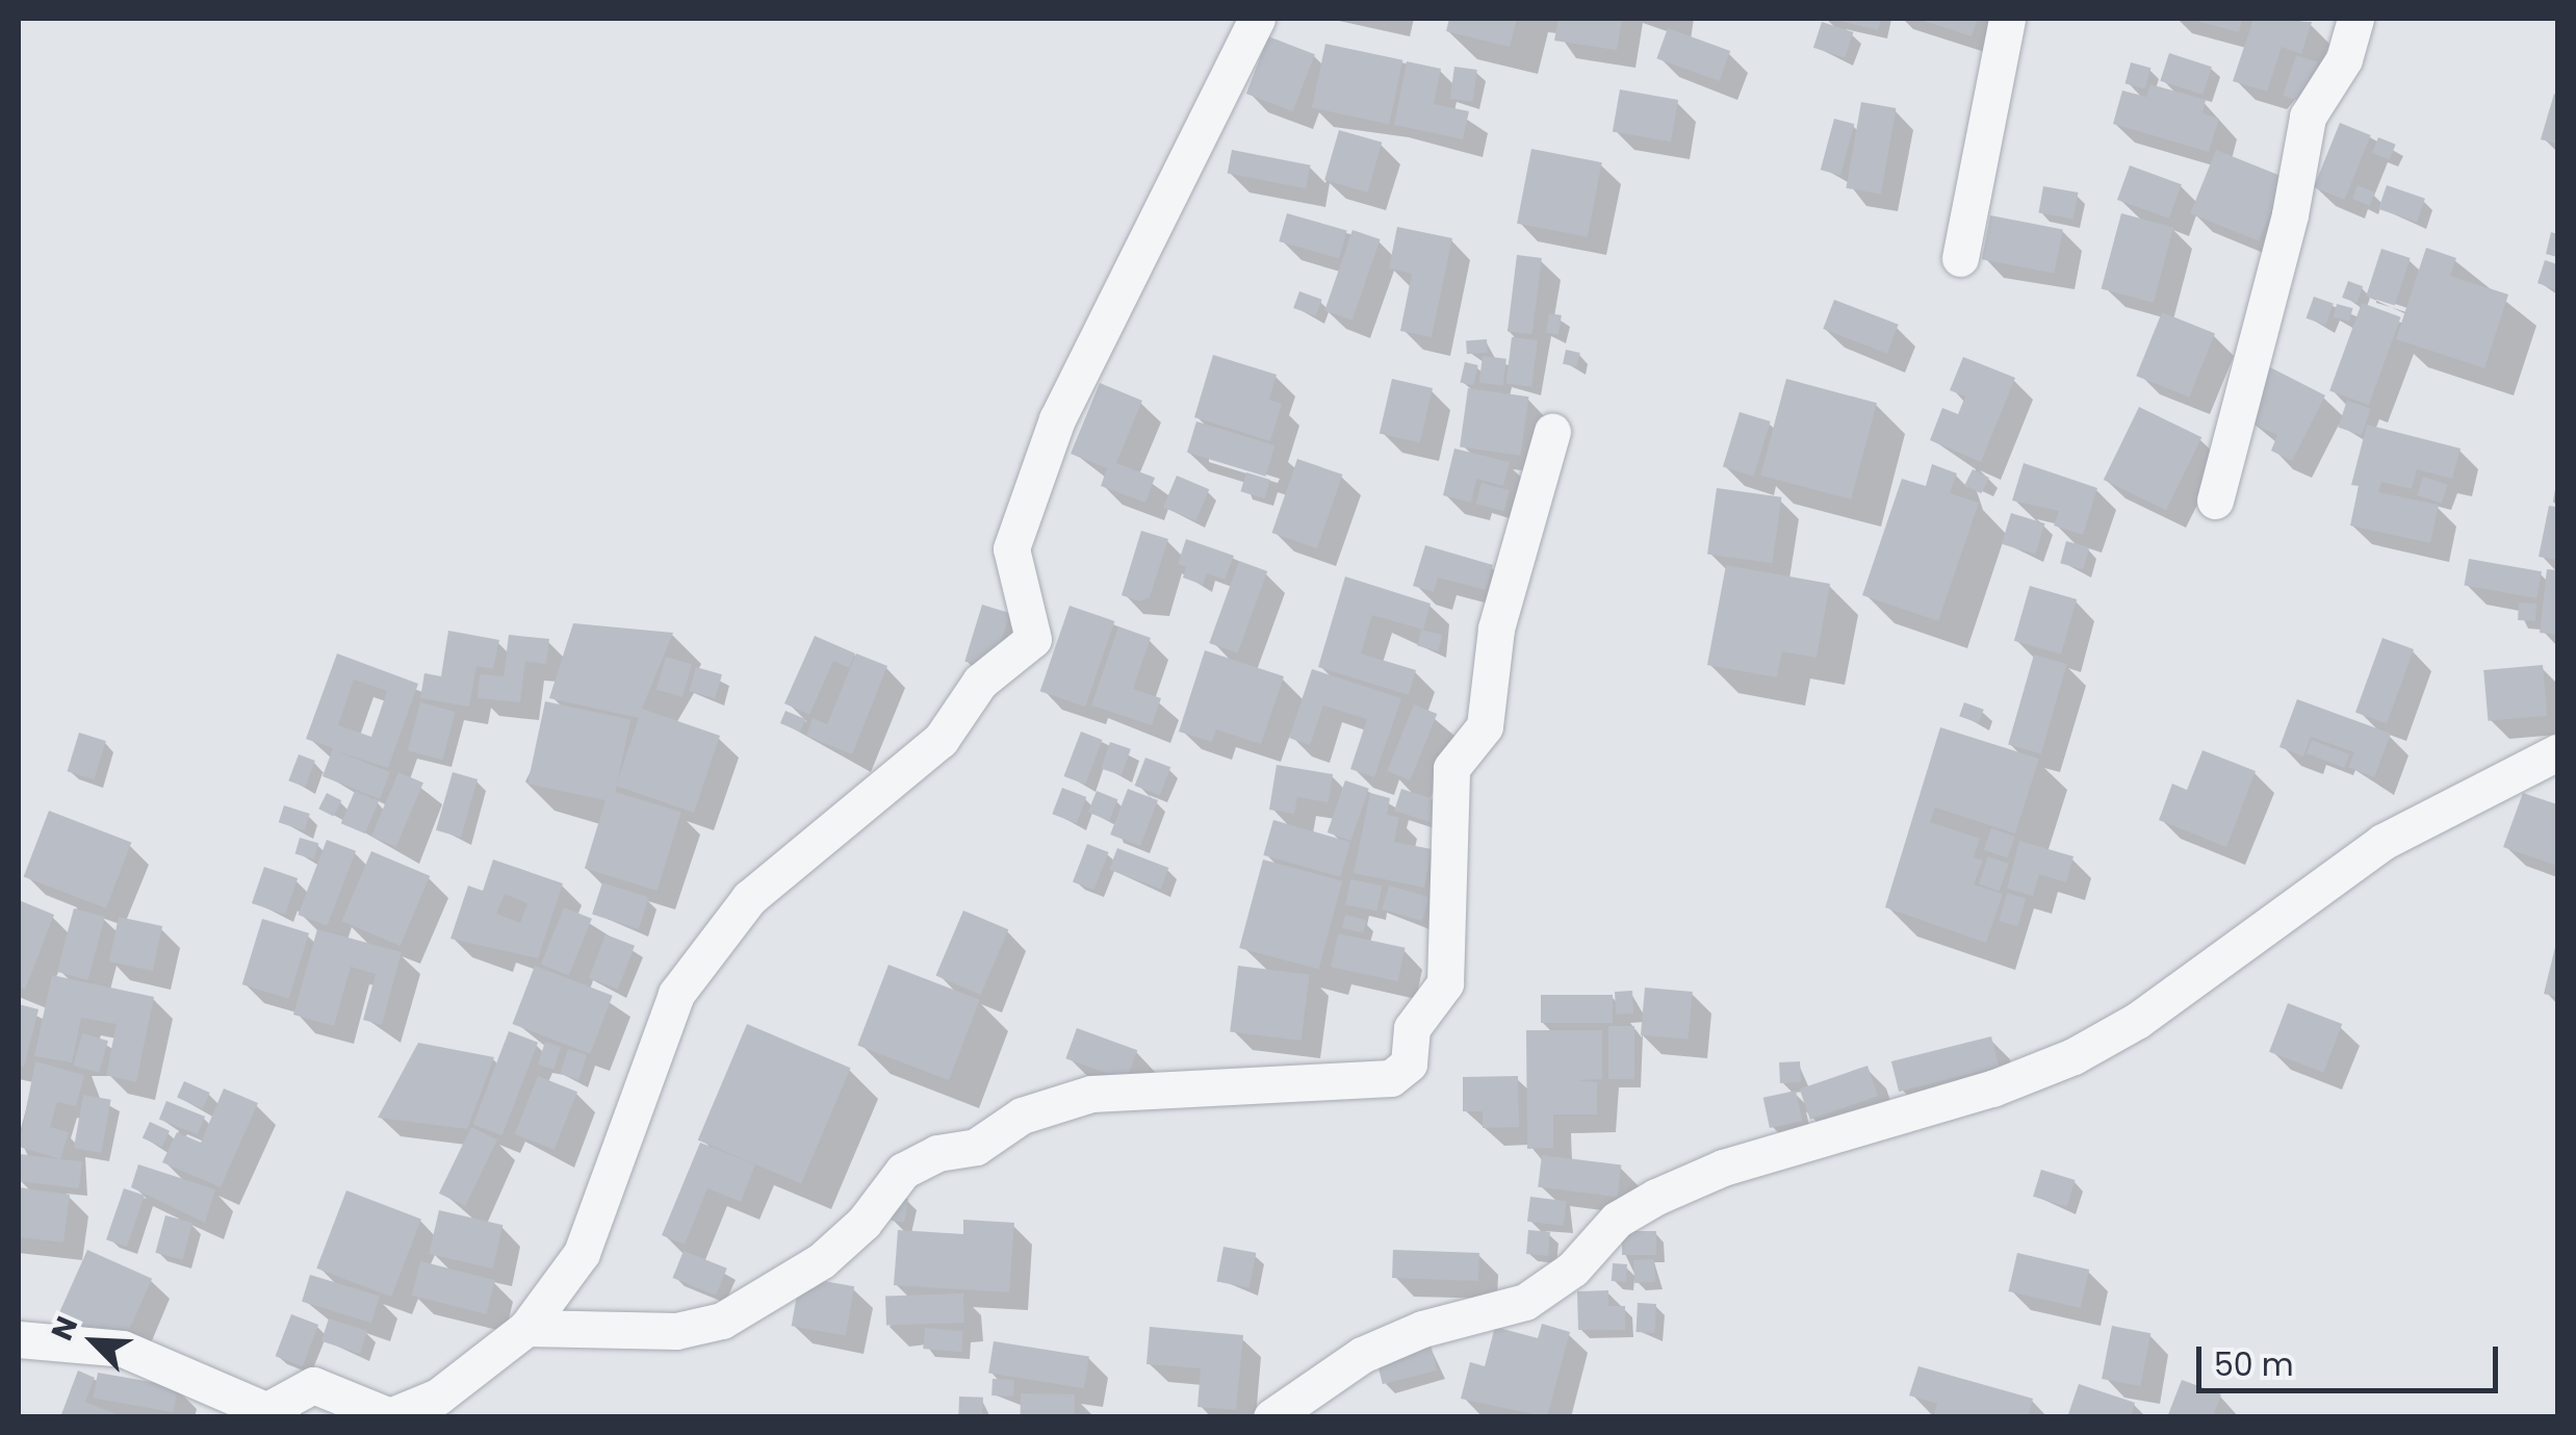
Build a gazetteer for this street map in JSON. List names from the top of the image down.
{
  "scale_bar": "50 m",
  "north": "top left"
}
